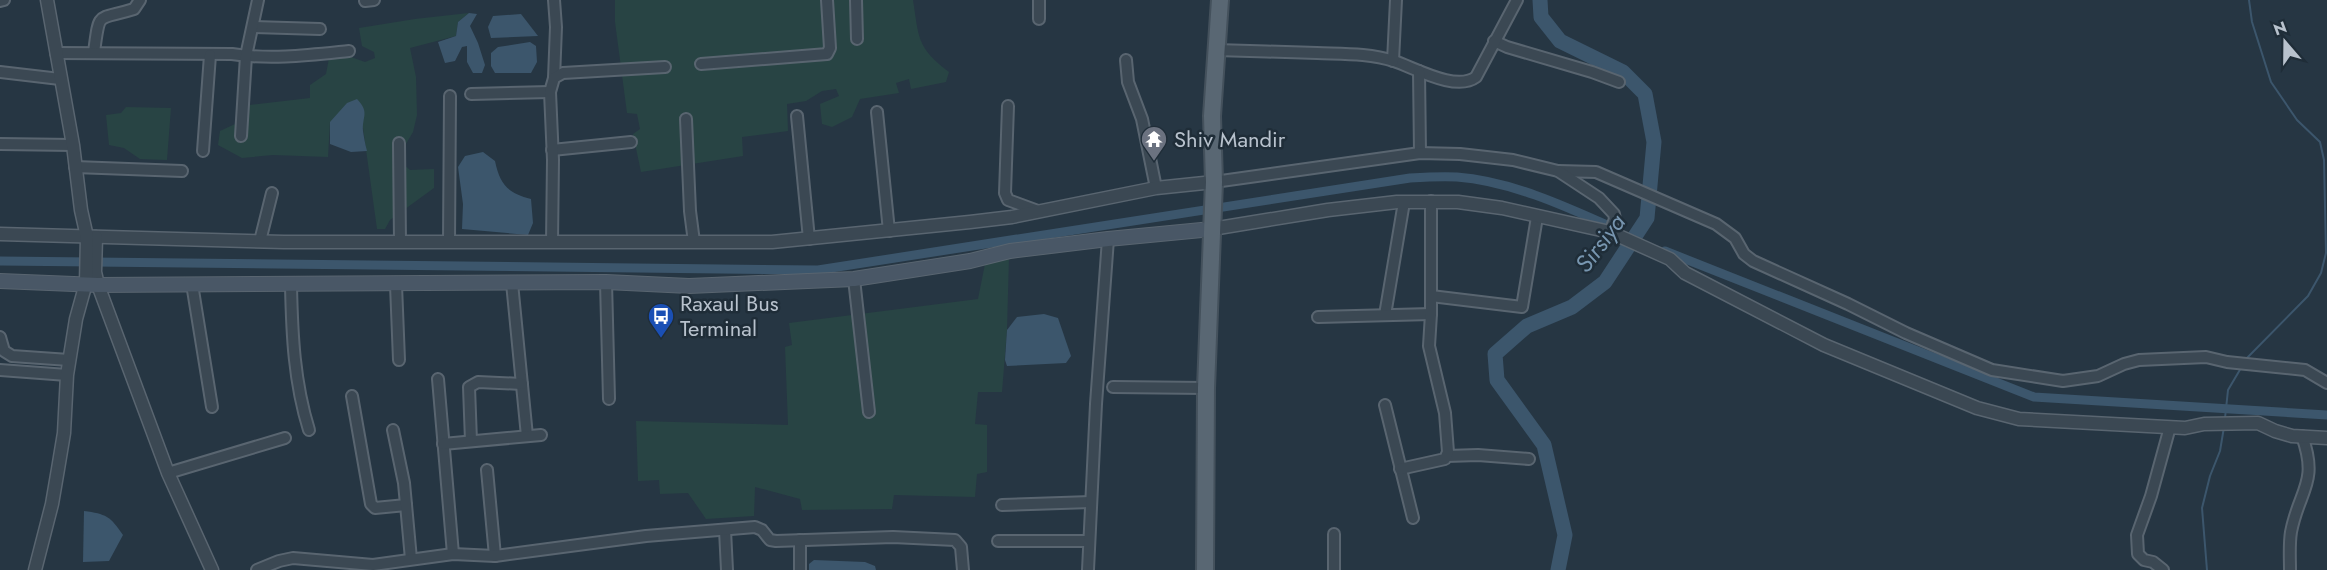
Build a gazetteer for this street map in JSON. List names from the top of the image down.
{
  "water": ["Sirsiya"],
  "places": {
    "temple": ["Shiv Mandir"],
    "bus stop": ["Raxaul Bus Terminal"]
  },
  "north": "top"
}
